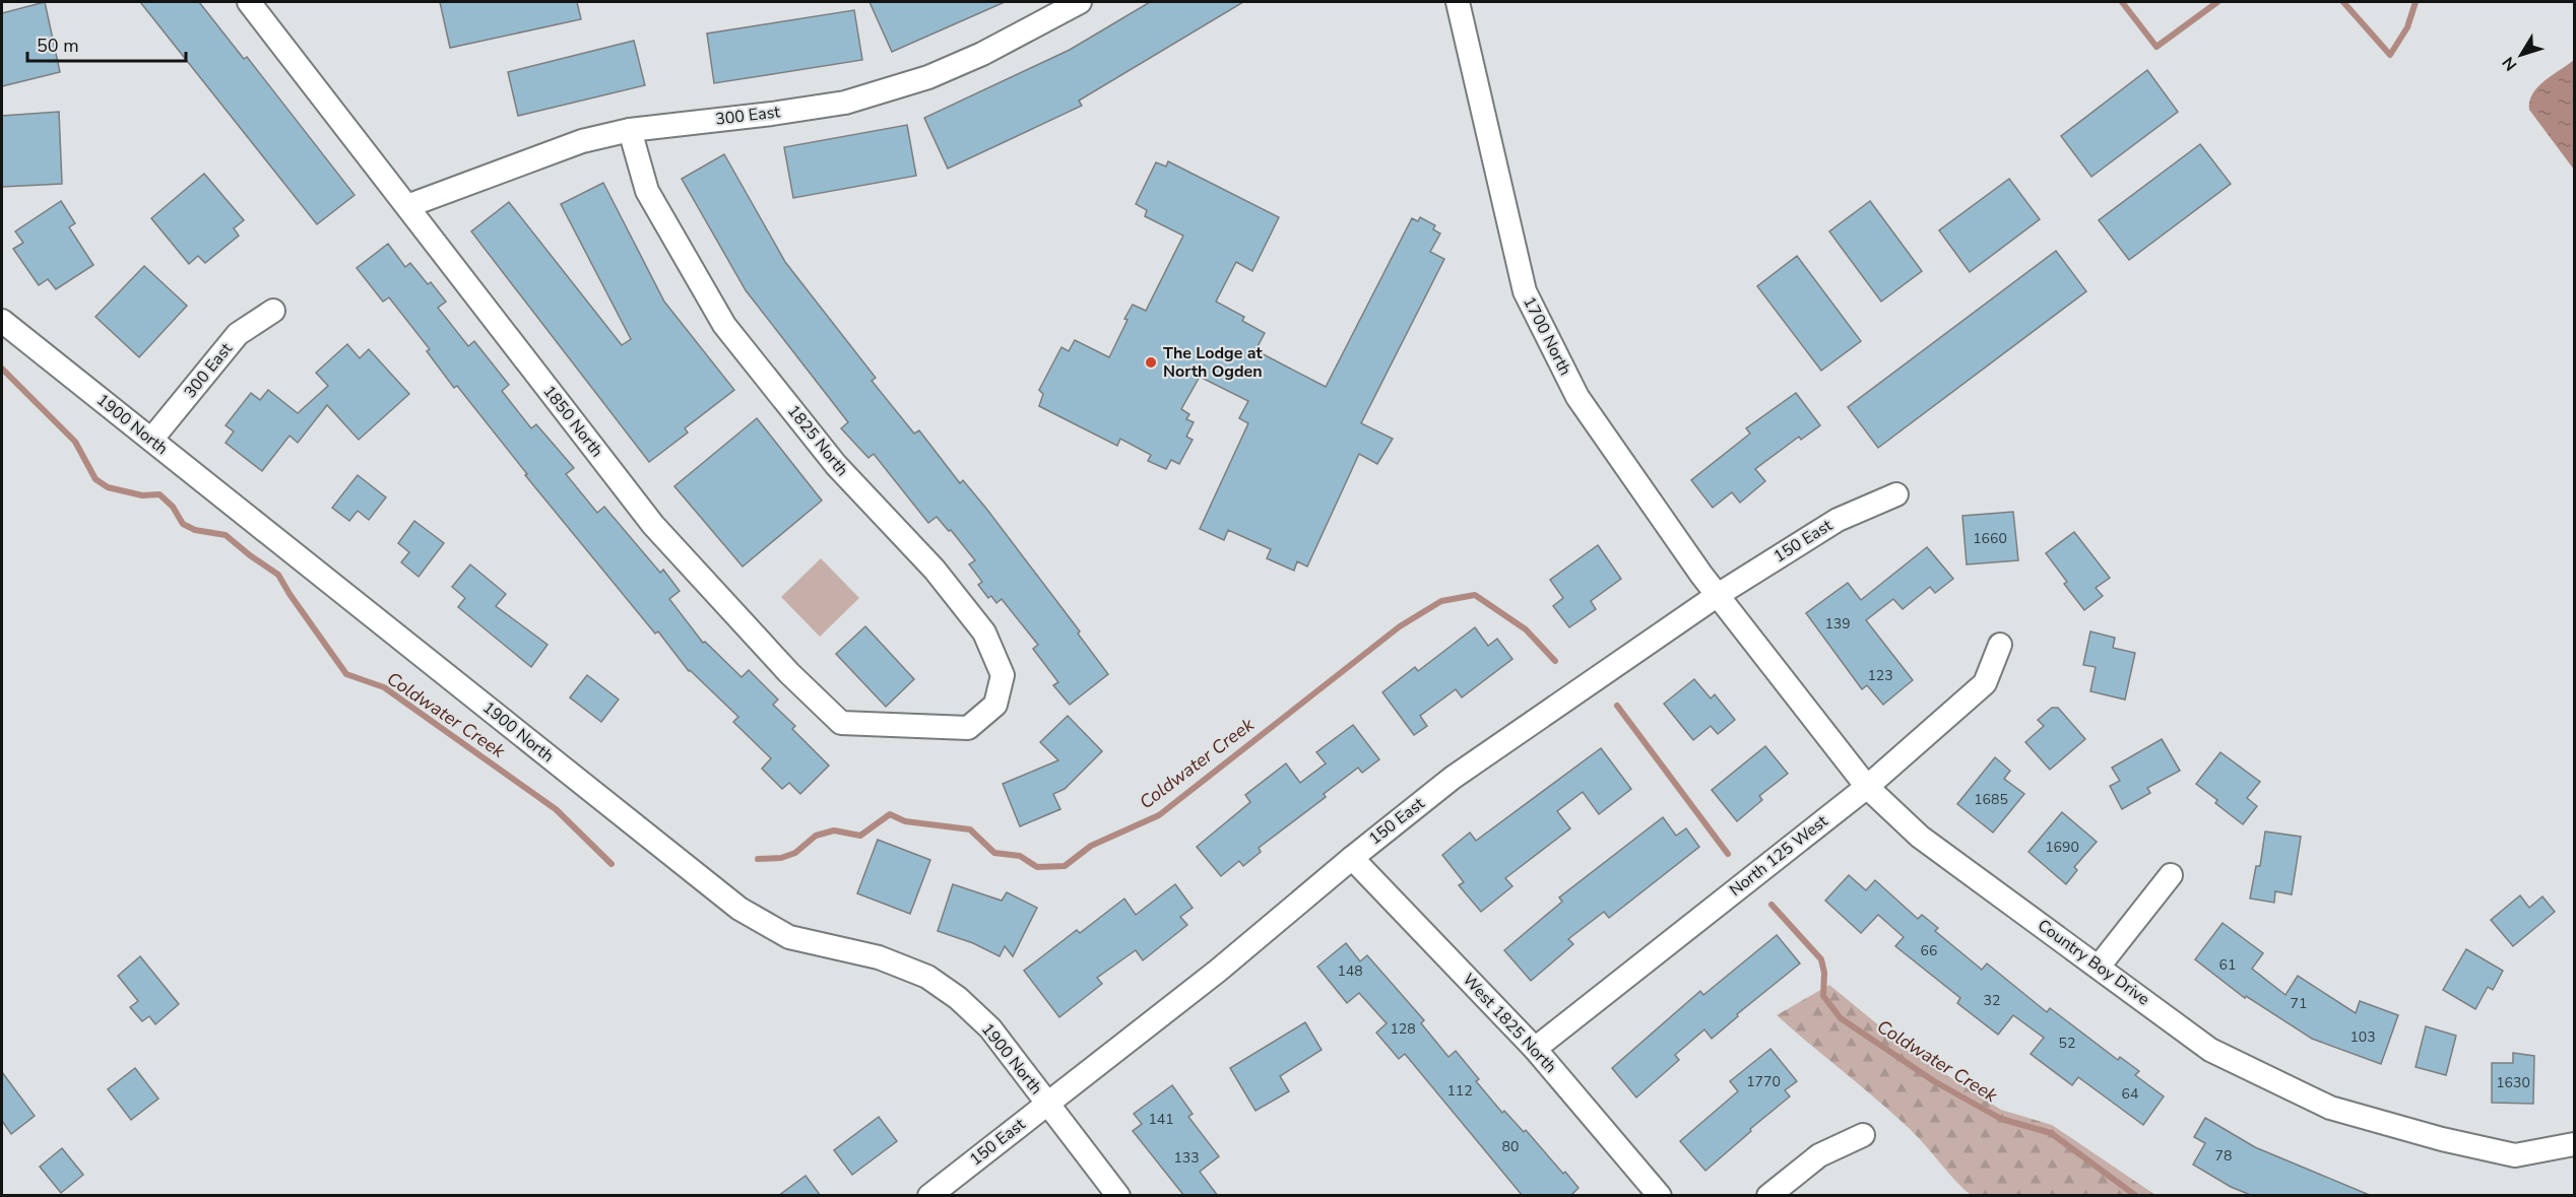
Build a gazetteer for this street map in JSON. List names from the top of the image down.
{
  "streets": {
    "street": [
      "300 East",
      "1700 North",
      "1850 North",
      "1900 North",
      "1825 North",
      "150 East",
      "North 125 West",
      "Country Boy Drive",
      "West 1825 North"
    ]
  },
  "crossings": [
    ["300 East", "1850 North"],
    ["300 East", "1900 North"],
    ["300 East", "1825 North"],
    ["1700 North", "150 East"],
    ["1700 North", "Country Boy Drive"],
    ["1850 North", "1825 North"],
    ["1900 North", "150 East"],
    ["150 East", "Country Boy Drive"],
    ["150 East", "West 1825 North"],
    ["North 125 West", "Country Boy Drive"],
    ["North 125 West", "West 1825 North"]
  ],
  "water": ["Coldwater Creek"],
  "places": ["The Lodge at North Ogden"],
  "house_numbers": [
    "1660",
    "139",
    "123",
    "1685",
    "1690",
    "66",
    "61",
    "148",
    "32",
    "71",
    "128",
    "103",
    "52",
    "1770",
    "1630",
    "112",
    "64",
    "141",
    "80",
    "78",
    "133"
  ],
  "scale_bar": "50 m",
  "north": "bottom left"
}
